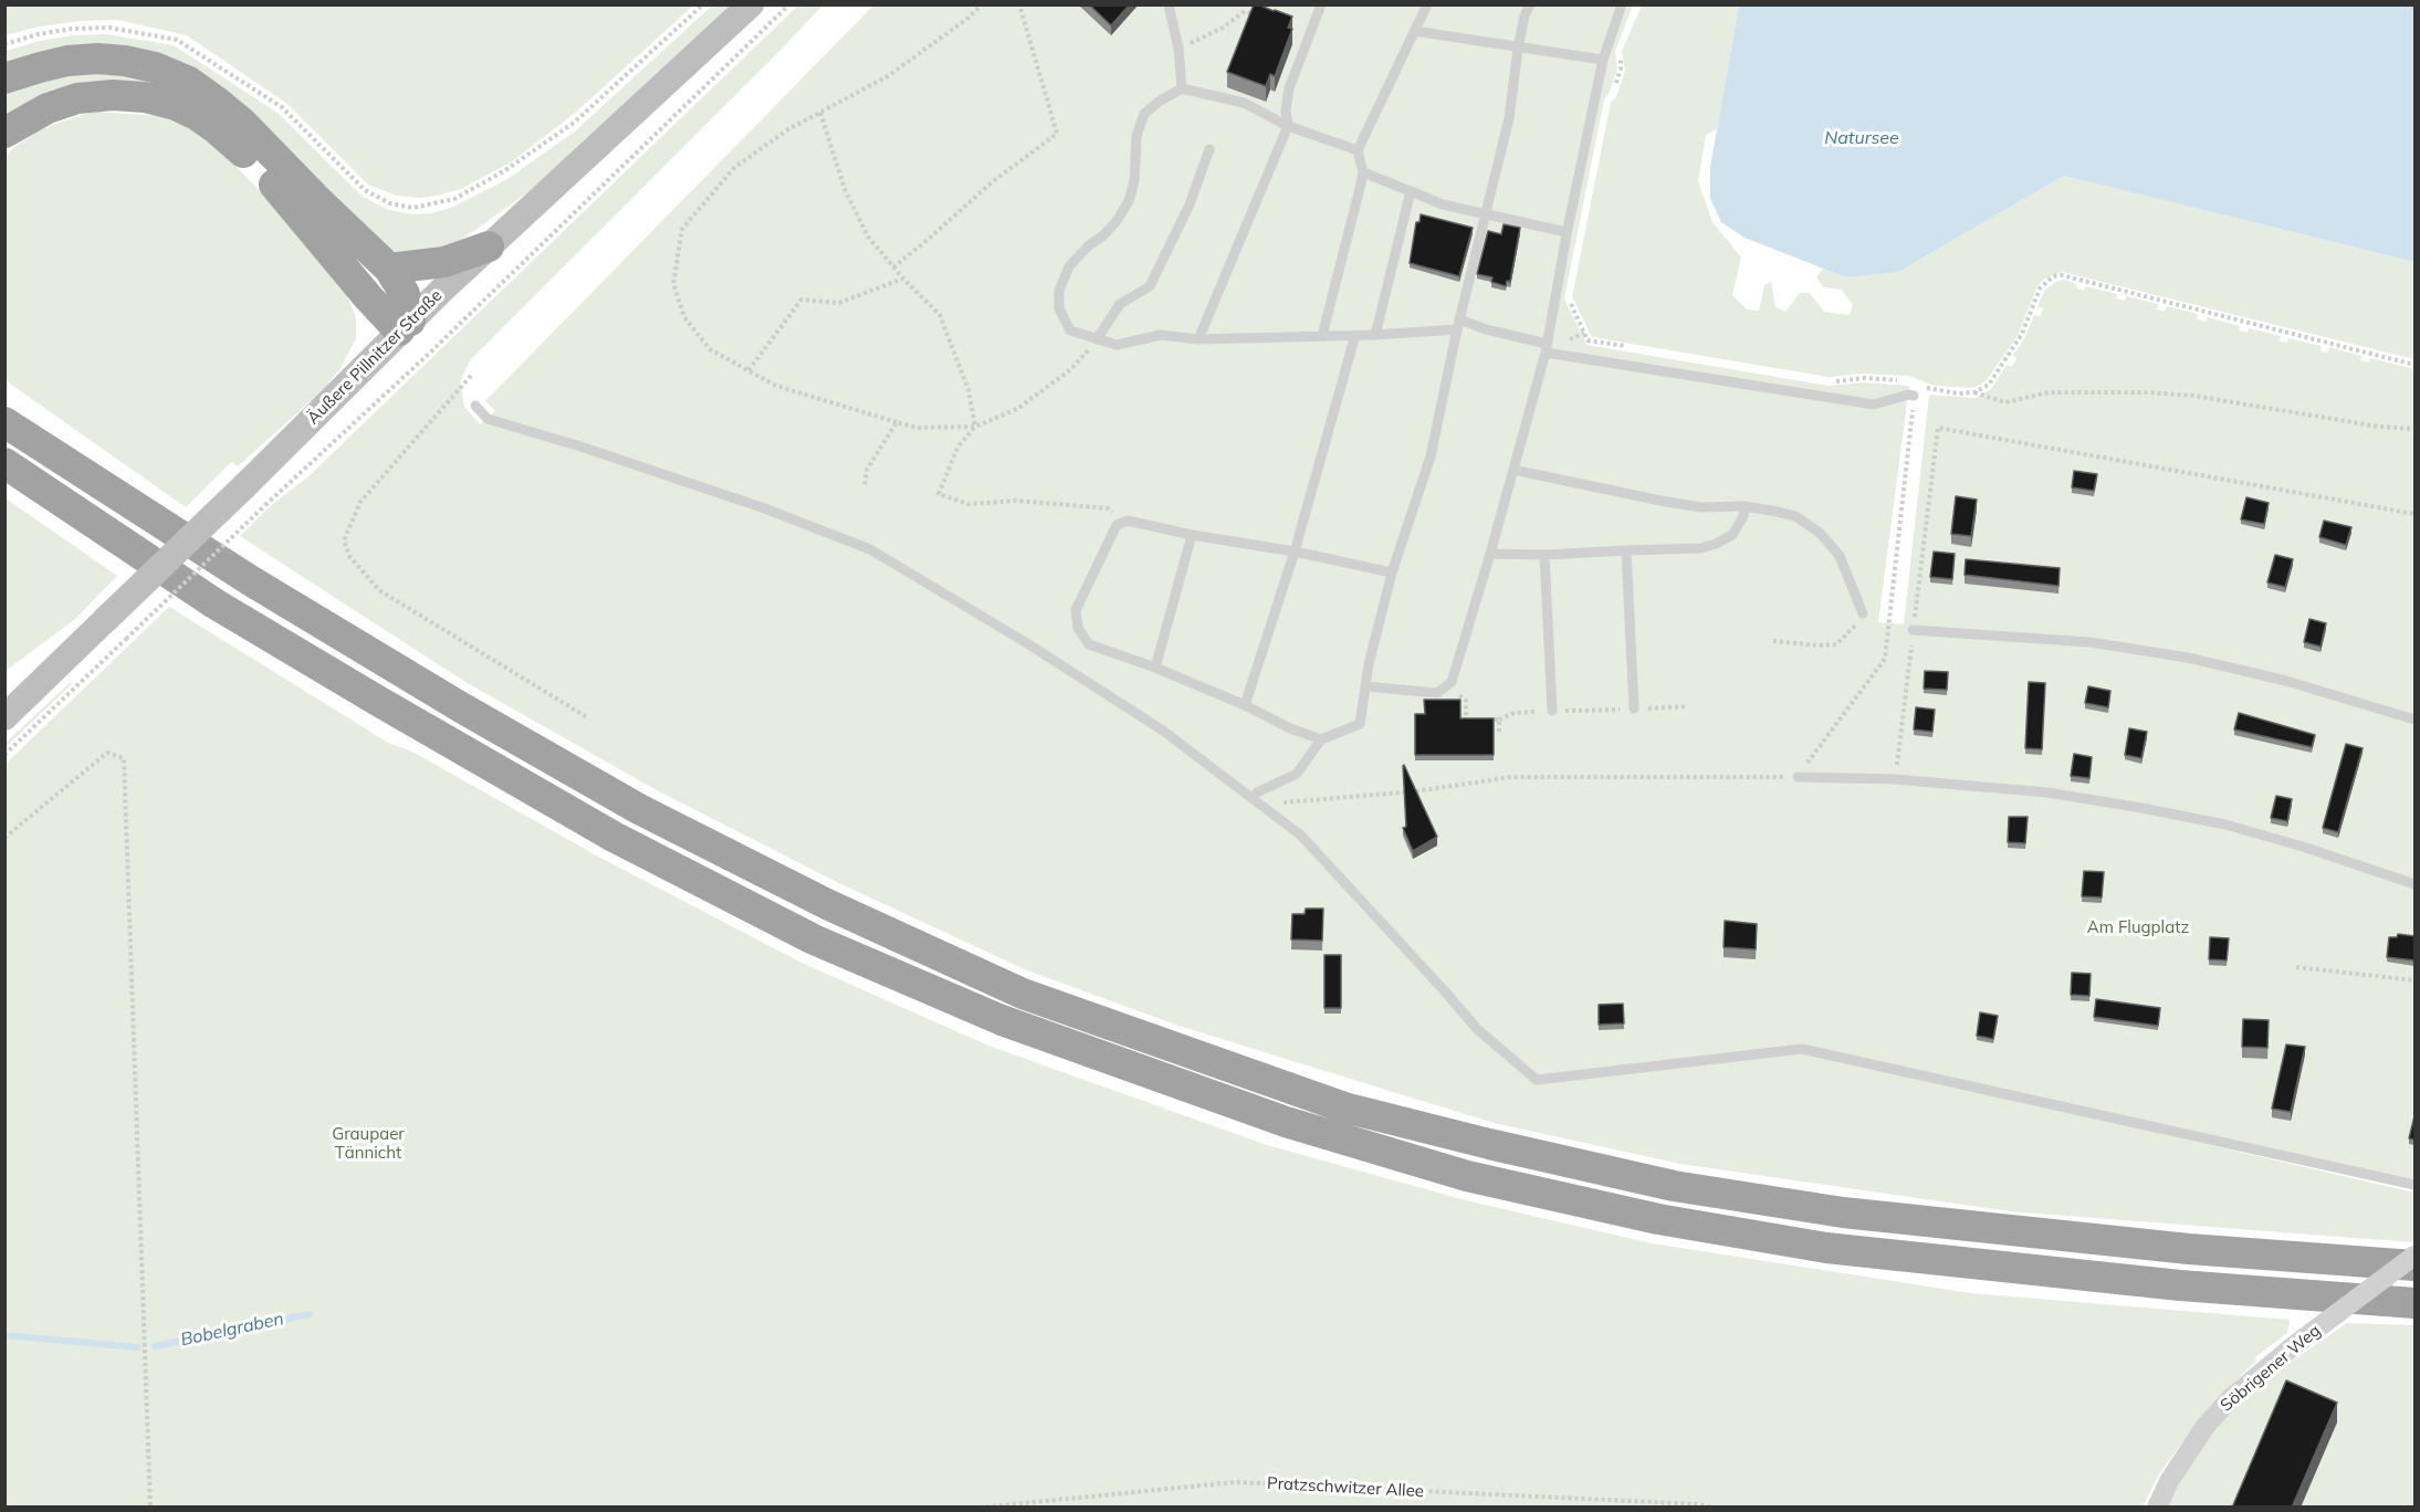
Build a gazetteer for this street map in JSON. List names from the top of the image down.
{
  "streets": {
    "main road": ["Äußere Pillnitzer Straße"],
    "street": ["Söbrigener Weg"],
    "path": ["Pratzschwitzer Allee"]
  },
  "water": ["Natursee", "Bobelgraben"],
  "parks": ["Am Flugplatz", "Graupaer Tännicht"]
}
